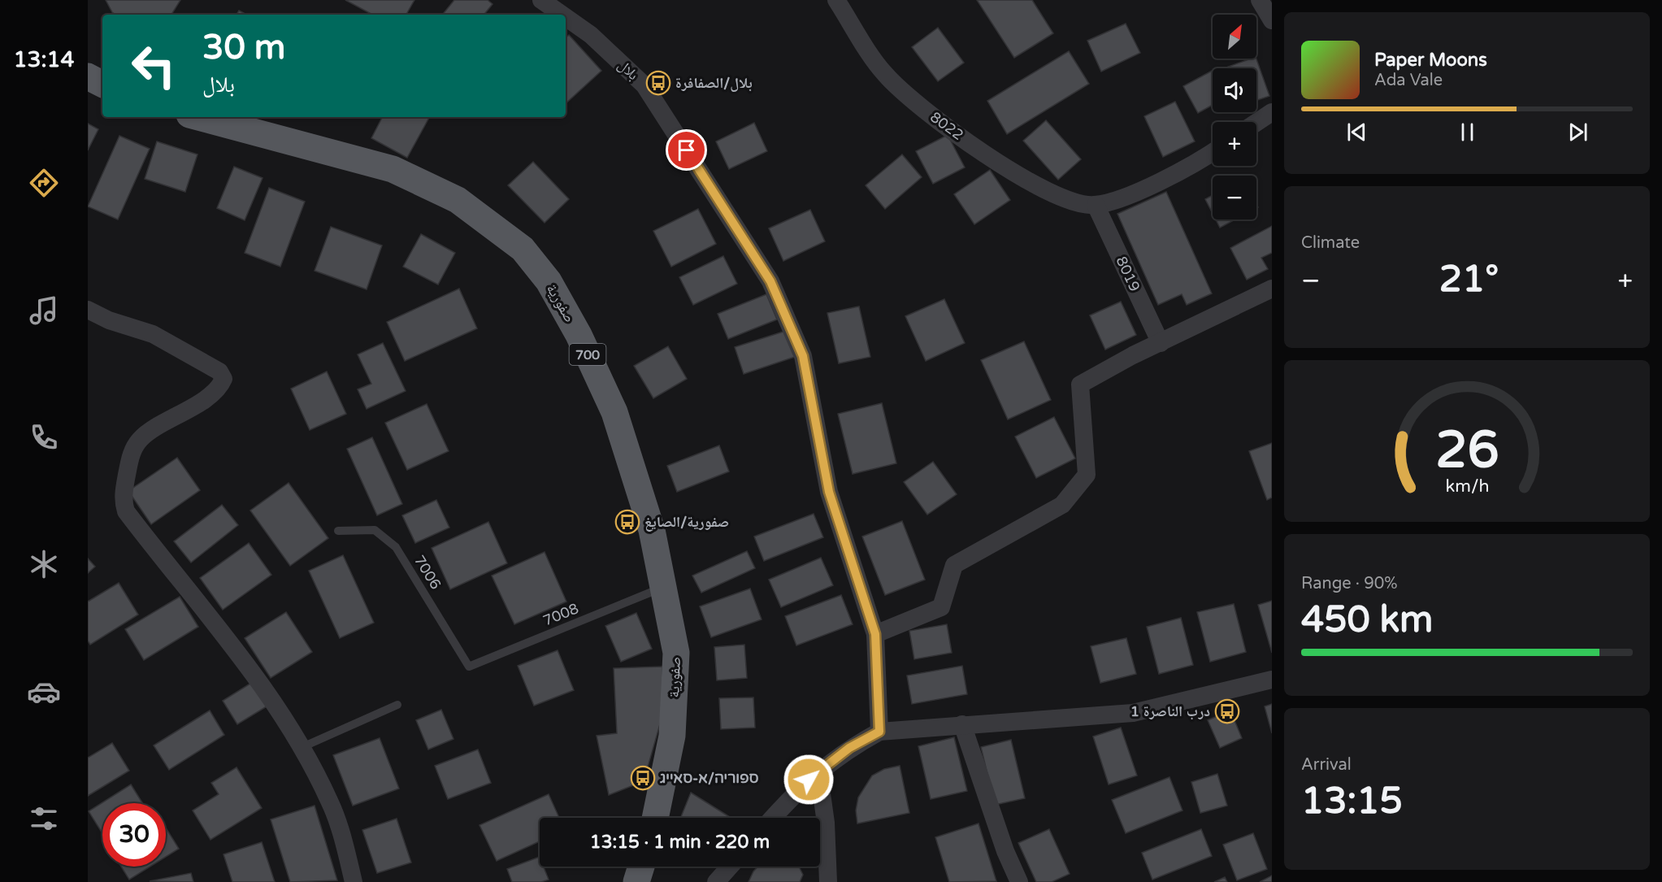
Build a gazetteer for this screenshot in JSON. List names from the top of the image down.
{
  "streets": {
    "main road": ["صفورية", "700"],
    "street": ["بلال", "8022", "8019"],
    "lane": ["7006", "7008"]
  },
  "crossings": [
    ["8022", "8019"],
    ["صفورية", "7008"],
    ["7006", "7008"]
  ],
  "places": {
    "bus stop": [
      "بلال/الصفافرة",
      "صفورية/الصايغ",
      "درب الناصرة 1",
      "ספוריה/א-סאייג"
    ]
  },
  "north": "top right",
  "page": {
    "tabs": "13:14",
    "map_buttons": ["+", "−"],
    "turn": ["30 m", "بلال"],
    "song": ["Paper Moons", "Ada Vale"],
    "tile": [
      "Climate",
      ["Range · 90%", "450 km"],
      ["Arrival", "13:15"]
    ],
    "heat": ["−", "21°", "+"],
    "limit": "30",
    "trip": "13:15 · 1 min · 220 m",
    "gauge": ["26", "km/h"]
  }
}
